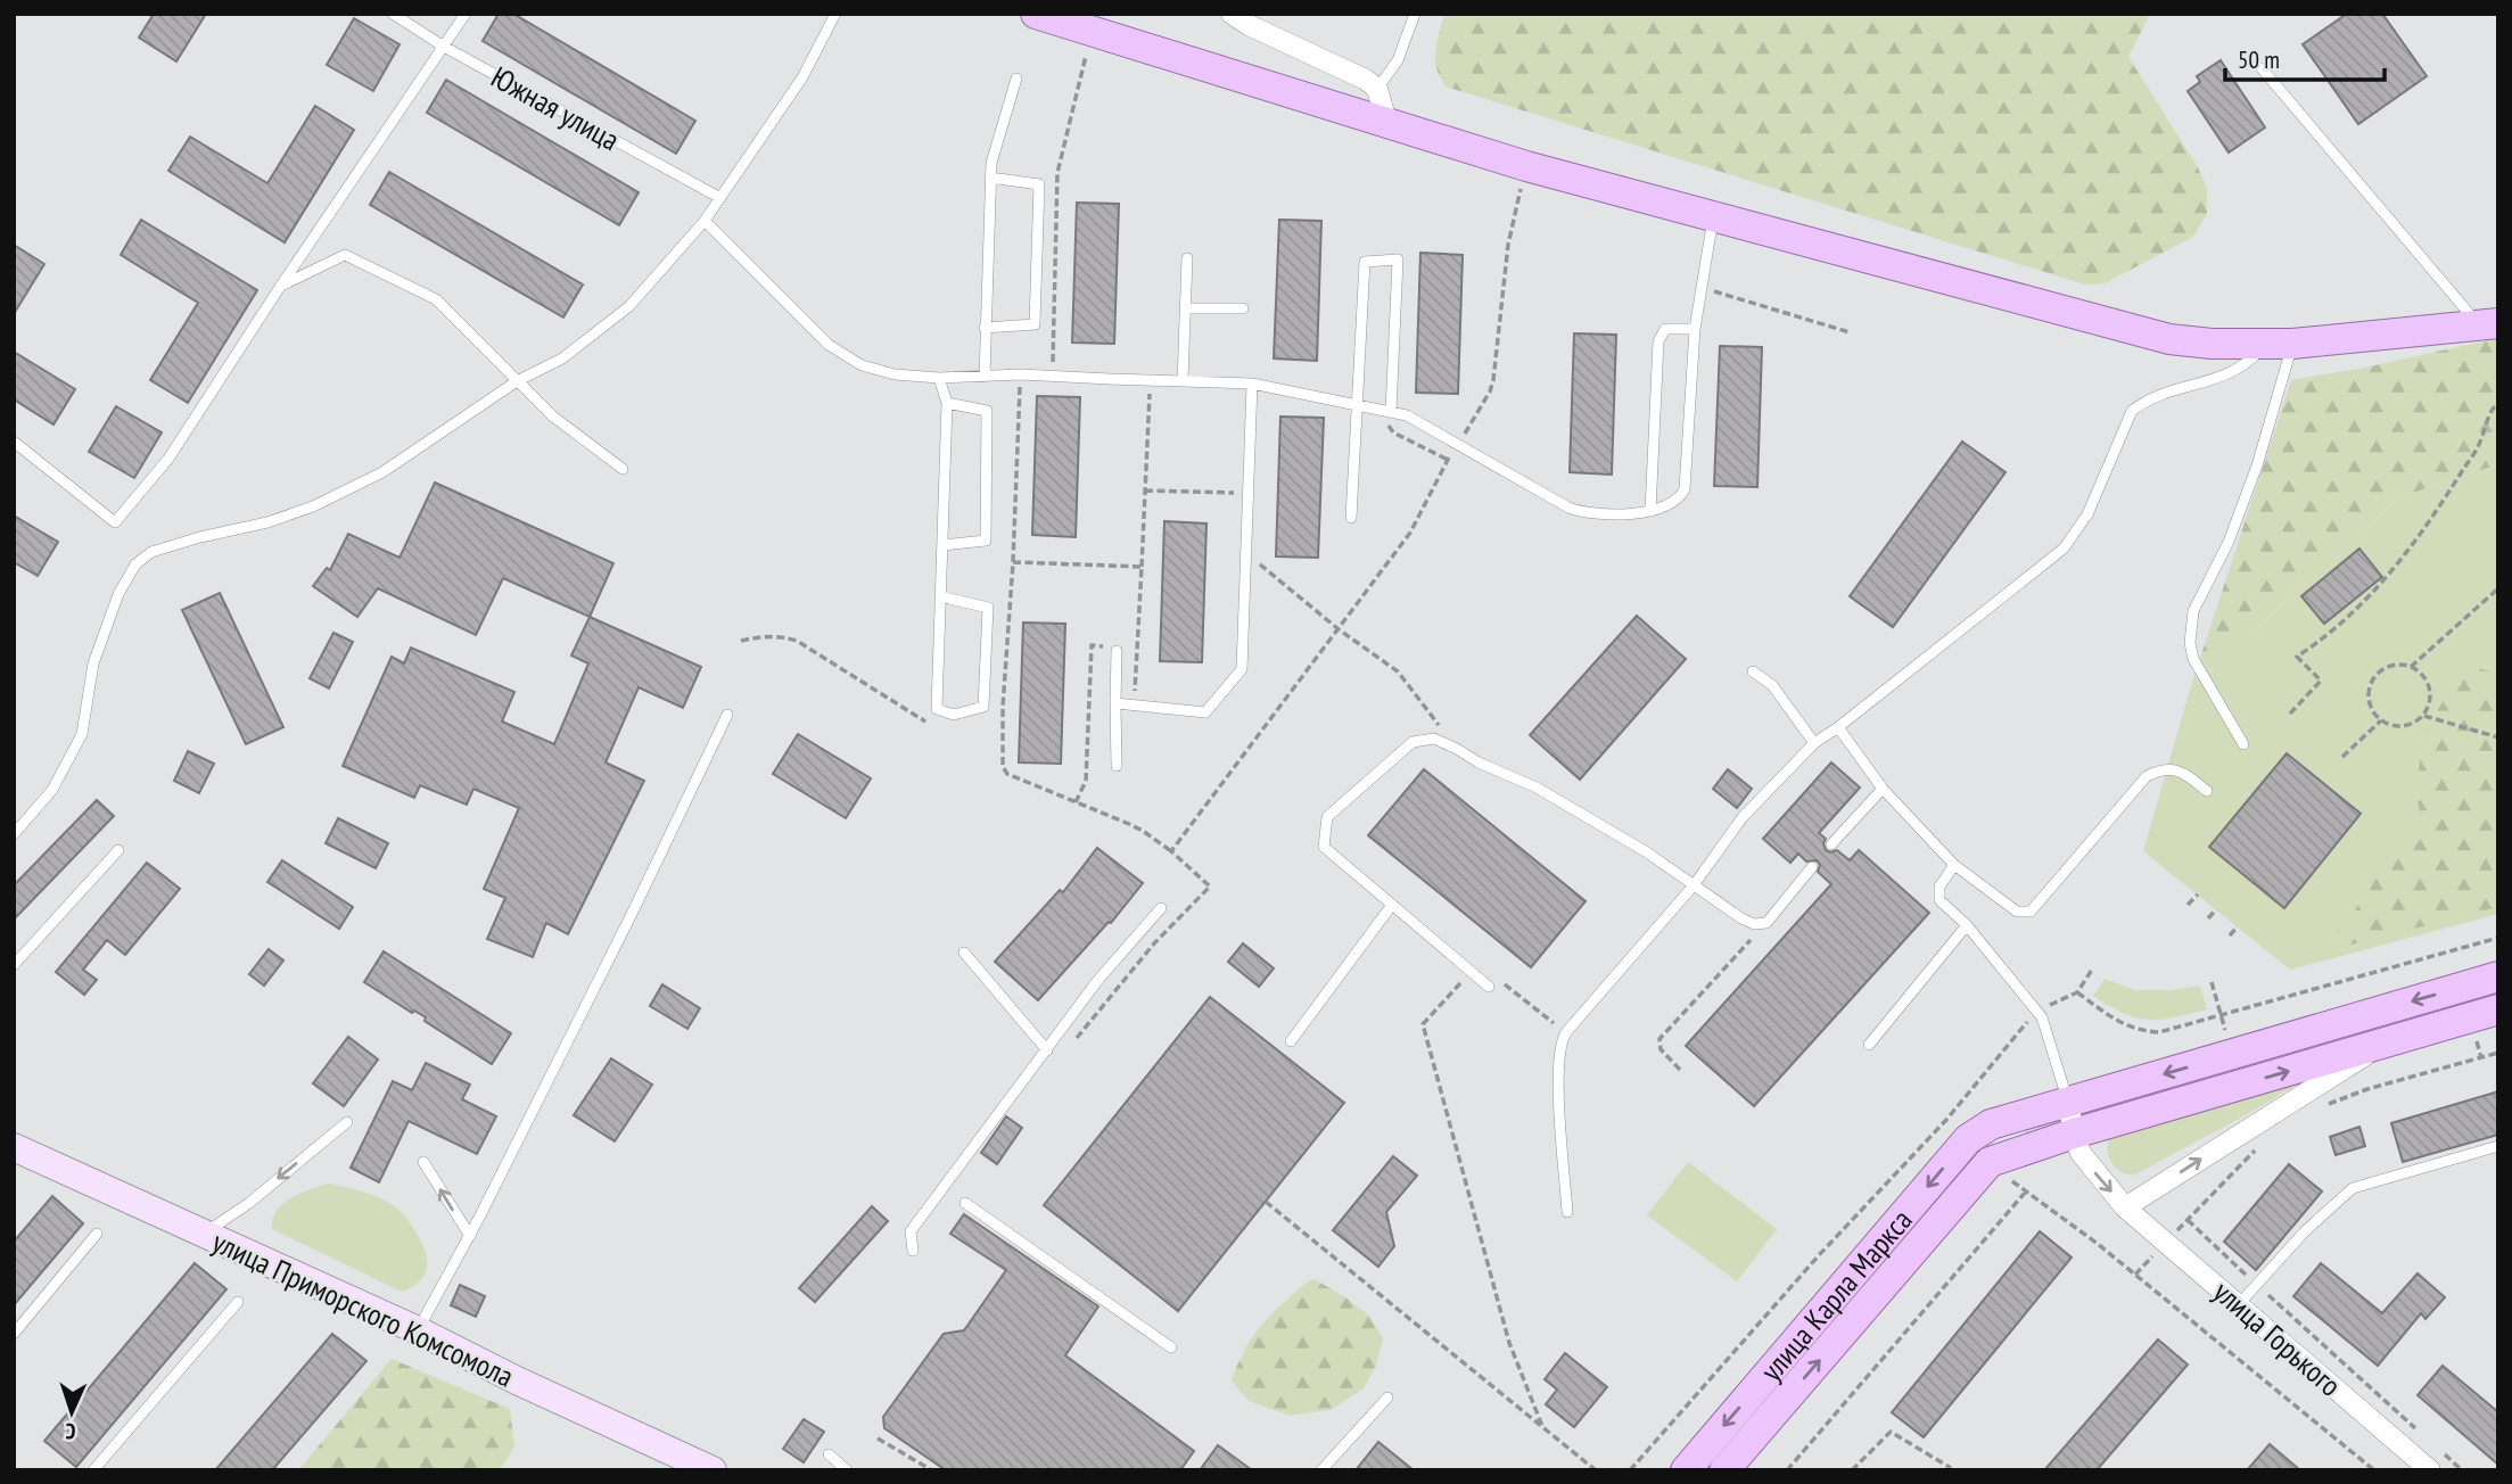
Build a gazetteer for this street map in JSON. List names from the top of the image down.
{
  "streets": {
    "main road": ["улица Карла Маркса"],
    "street": ["улица Приморского Комсомола", "улица Горького"],
    "lane": ["Южная улица"]
  },
  "crossings": [
    ["улица Карла Маркса", "улица Горького"]
  ],
  "scale_bar": "50 m",
  "north": "bottom"
}
